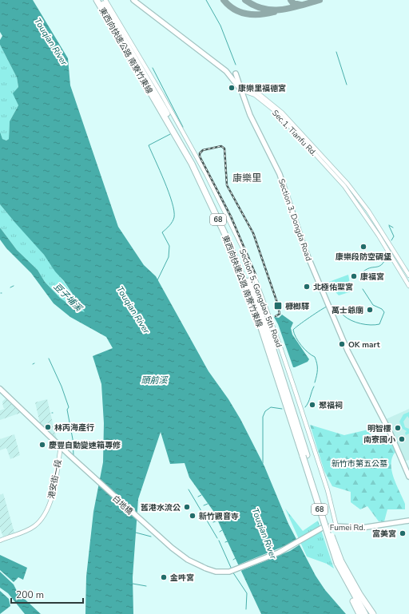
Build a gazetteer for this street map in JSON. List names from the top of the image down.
{
  "streets": {
    "highway": ["東西向快速公路 南寮竹東線", "68"],
    "main road": ["Section 3, Dongda Road", "白地橋", "Fumei Rd."],
    "street": ["Sec.1, Tianfu Rd.", "Section 5, Gongdao 5th Road", "港安街一段"]
  },
  "crossings": [
    ["Sec.1, Tianfu Rd.", "Section 3, Dongda Road"],
    ["Section 5, Gongdao 5th Road", "Fumei Rd."],
    ["港安街一段", "白地橋"],
    ["白地橋", "Fumei Rd."]
  ],
  "districts": ["康樂里"],
  "water": ["Touqian River", "豆子埔溪", "頭前溪"],
  "parks": ["新竹市第五公墓"],
  "places": {
    "other": [
      "康樂里福德宮",
      "康樂段防空碉堡",
      "康福宮",
      "北極佑聖宮",
      "萬士爺廟",
      "OK mart",
      "聚福祠",
      "林丙海產行",
      "明智樓",
      "南寮國小",
      "慶豐自動變速箱專修",
      "舊港水流公",
      "新竹觀音寺",
      "富美宮",
      "金吽宮"
    ],
    "transit": ["槺榔驛"]
  },
  "scale_bar": "200 m"
}
